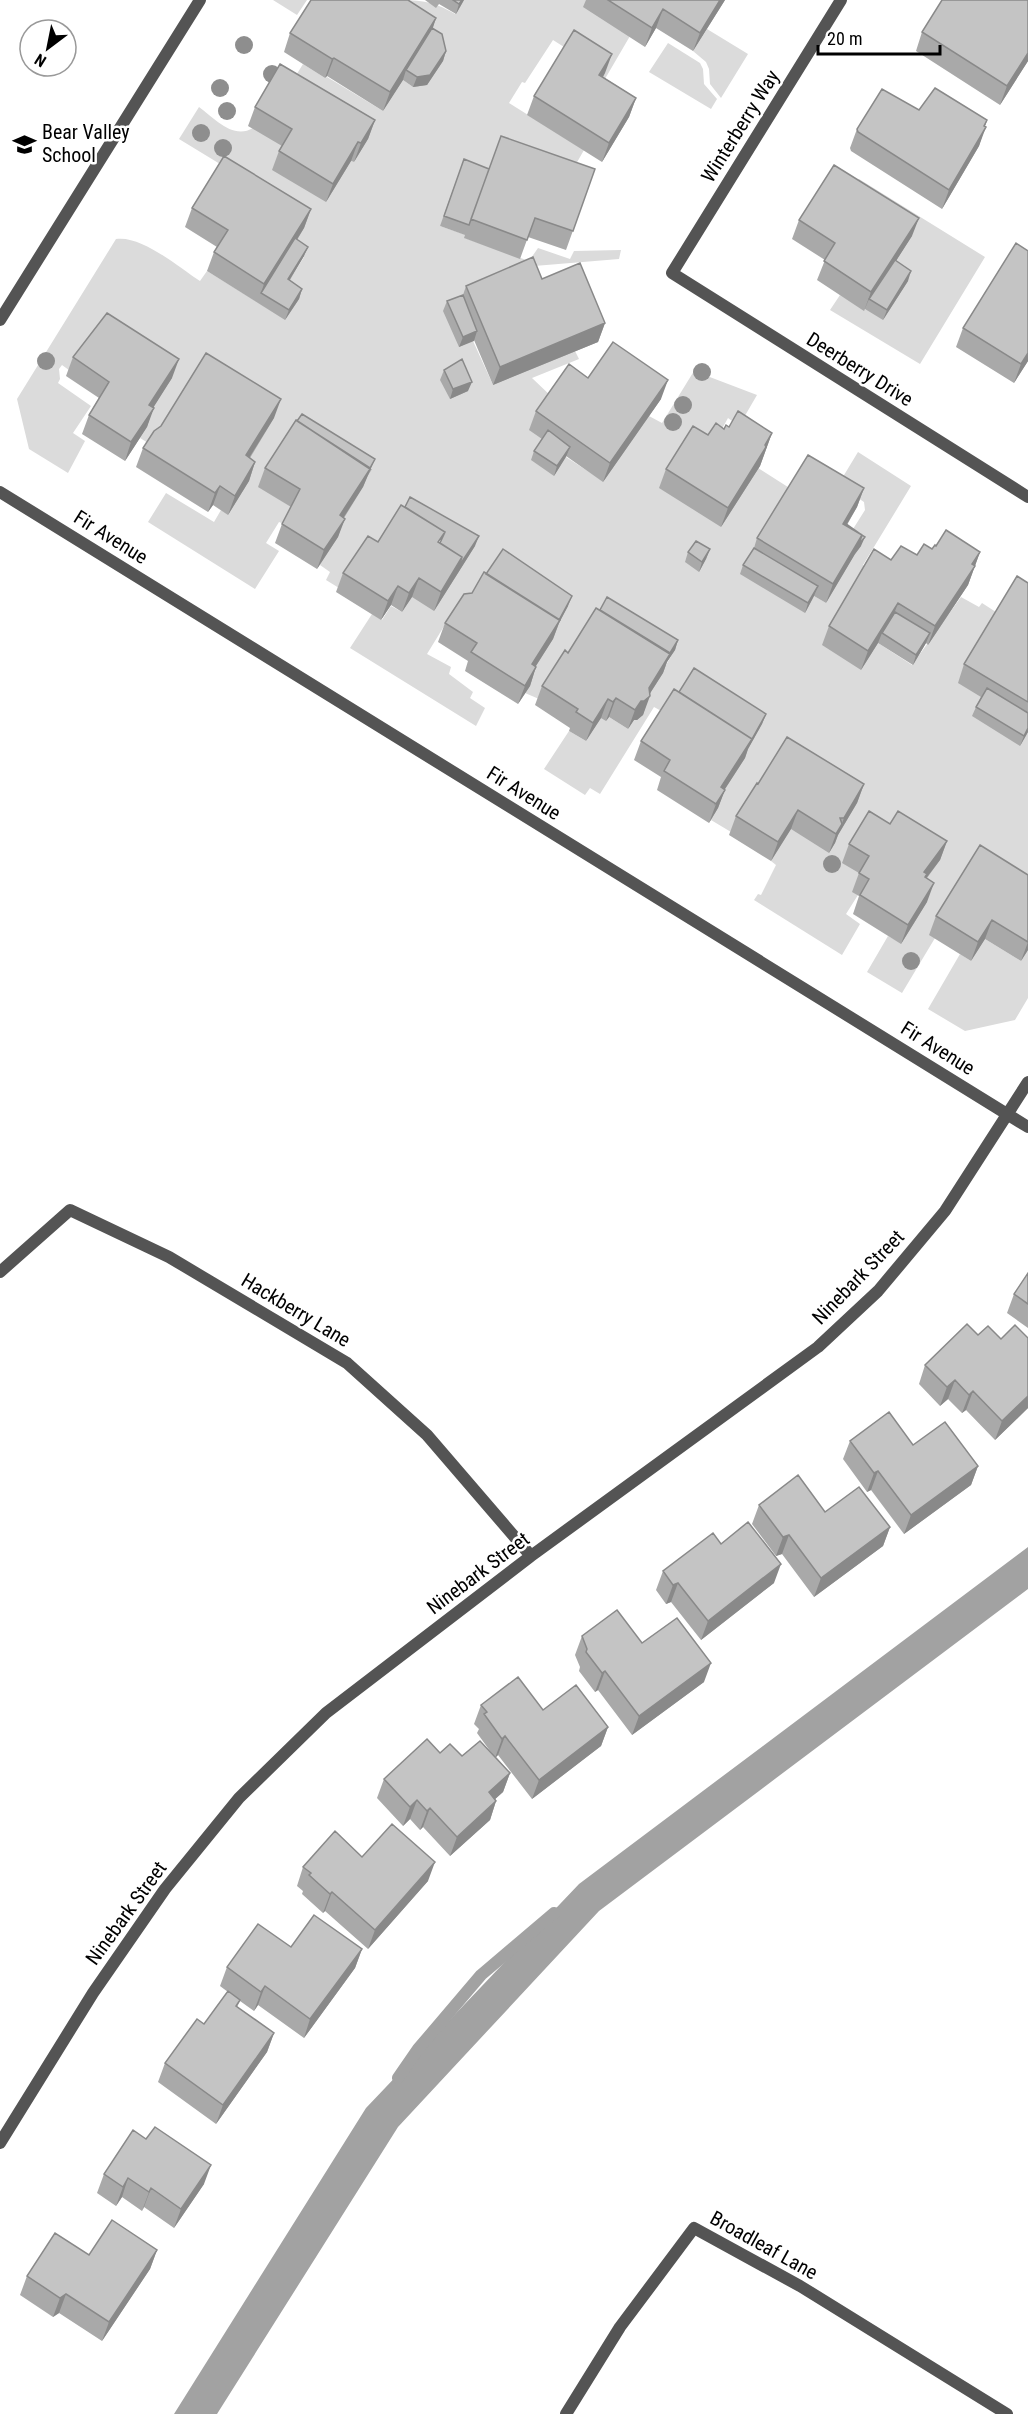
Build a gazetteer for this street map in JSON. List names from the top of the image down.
{
  "streets": {
    "street": [
      "Winterberry Way",
      "Deerberry Drive",
      "Fir Avenue",
      "Ninebark Street",
      "Hackberry Lane",
      "Broadleaf Lane"
    ]
  },
  "crossings": [
    ["Winterberry Way", "Deerberry Drive"],
    ["Fir Avenue", "Ninebark Street"],
    ["Ninebark Street", "Hackberry Lane"]
  ],
  "places": {
    "school or university": ["Bear Valley School"]
  },
  "scale_bar": "20 m",
  "north": "bottom left"
}
